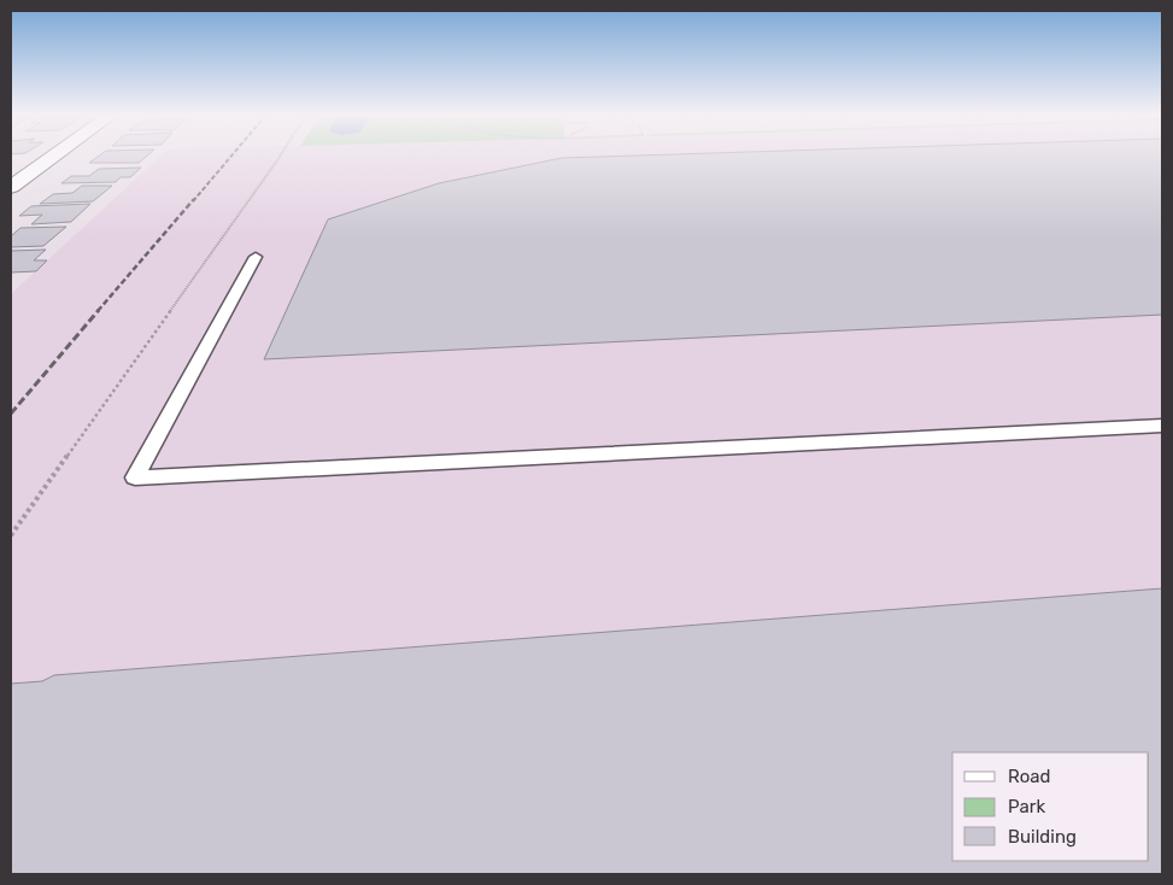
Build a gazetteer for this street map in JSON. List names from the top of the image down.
{
  "legend": ["Road", "Park", "Building"]
}
